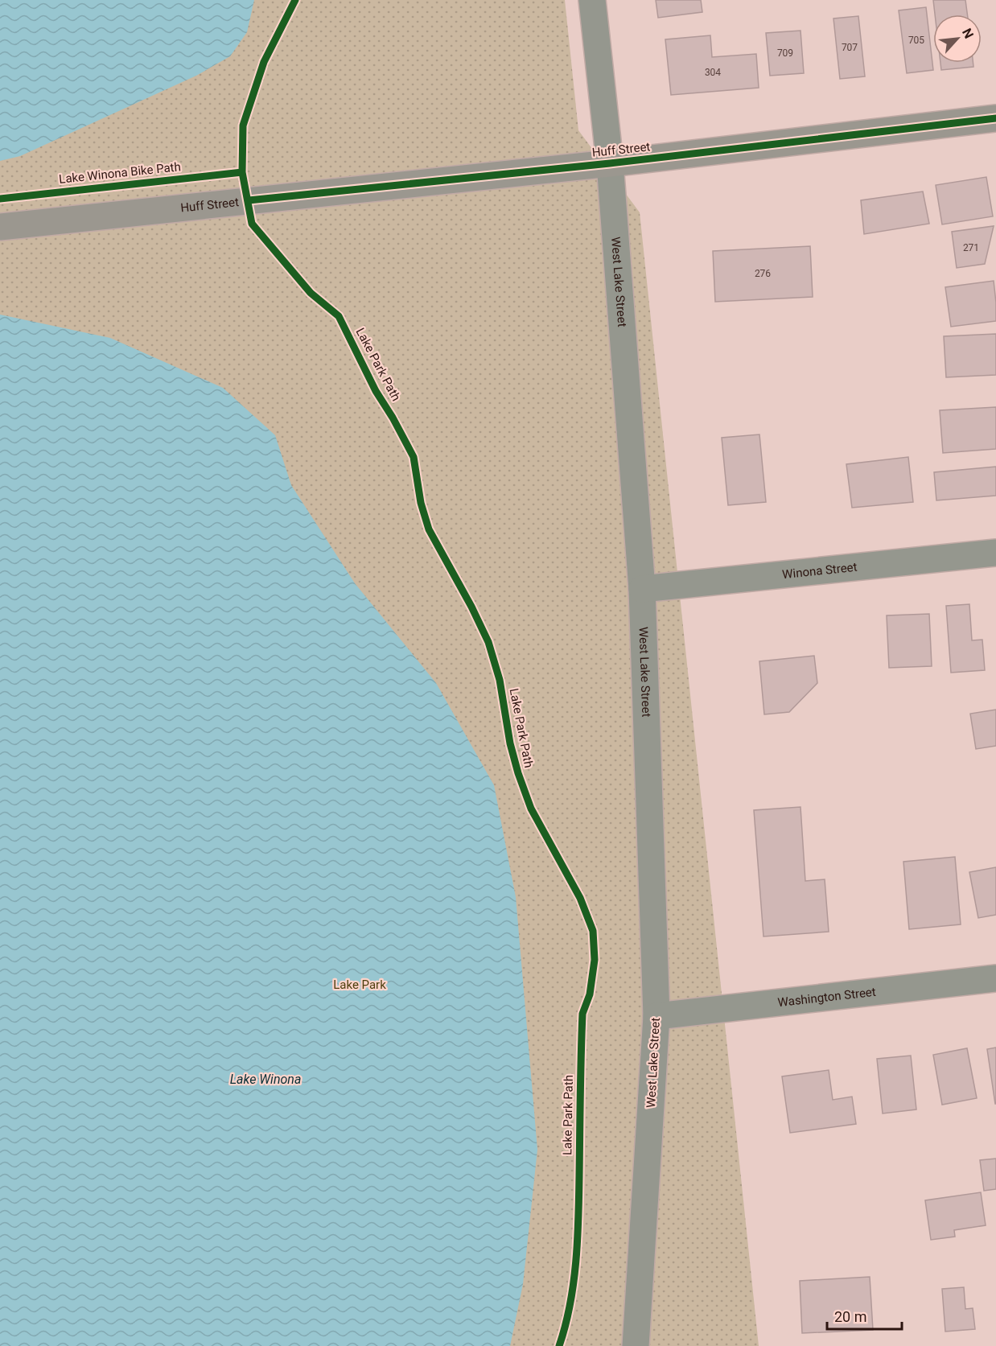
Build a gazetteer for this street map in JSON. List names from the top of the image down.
{
  "streets": {
    "main road": ["Huff Street"],
    "street": ["West Lake Street", "Winona Street", "Washington Street"],
    "cycle path": ["Lake Winona Bike Path", "Lake Park Path"]
  },
  "crossings": [
    ["Huff Street", "West Lake Street"],
    ["West Lake Street", "Winona Street"],
    ["West Lake Street", "Washington Street"]
  ],
  "water": ["Lake Winona"],
  "parks": ["Lake Park"],
  "house_numbers": [
    "705",
    "707",
    "709",
    "304",
    "271",
    "276"
  ],
  "scale_bar": "20 m",
  "north": "top right"
}
